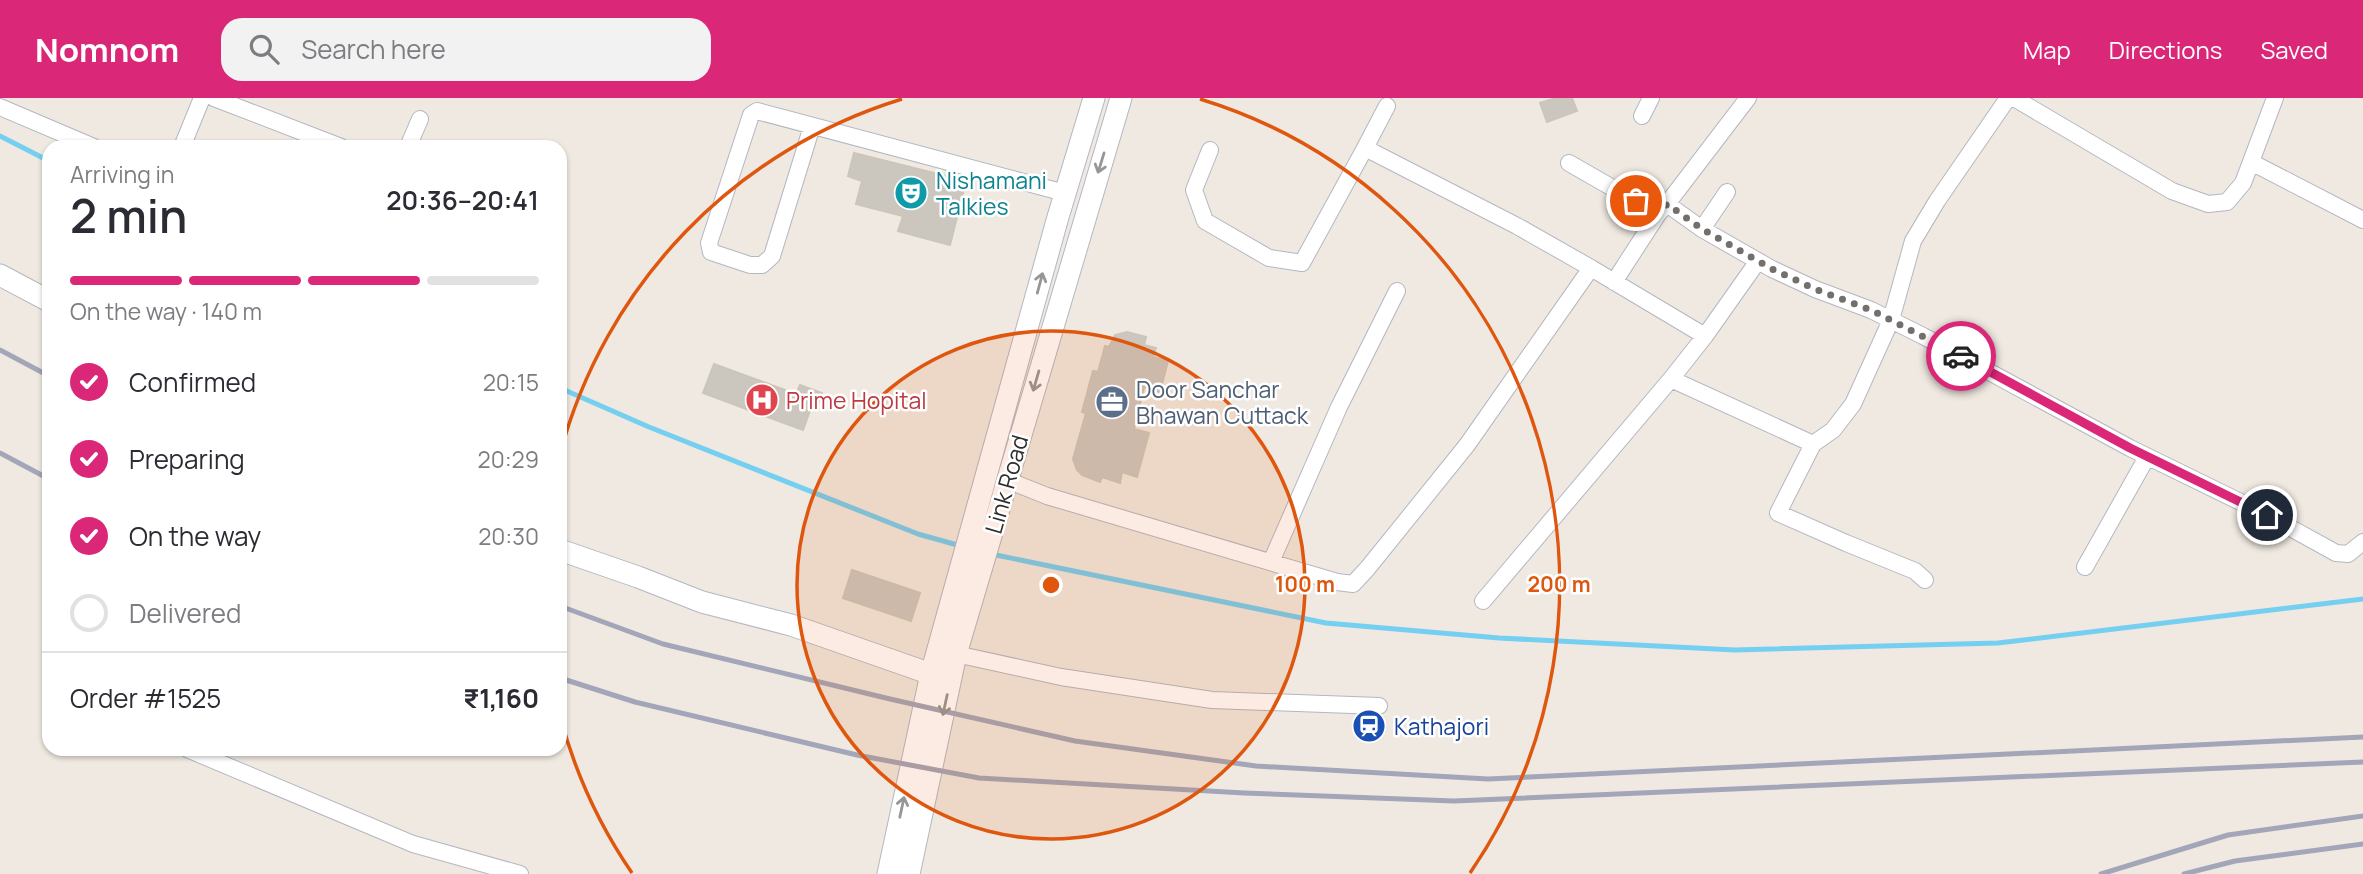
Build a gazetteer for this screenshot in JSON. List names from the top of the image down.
{
  "streets": {
    "main road": ["Link Road"]
  },
  "places": {
    "theatre": ["Nishamani Talkies"],
    "hospital": ["Prime Hopital"],
    "office": ["Door Sanchar Bhawan Cuttack"],
    "station": ["Kathajori"]
  },
  "page": {
    "header": "Nomnom",
    "search": "Search here",
    "nav": ["Map", "Directions", "Saved"],
    "heading": ["2 min", "Arriving in", "20:36–20:41"],
    "panel": ["Order #1525", "₹1,160"],
    "bar": "On the way · 140 m",
    "list": [
      ["Confirmed", "20:15"],
      ["Preparing", "20:29"],
      ["On the way", "20:30"],
      "Delivered"
    ]
  },
  "rings": ["100 m", "200 m"]
}
